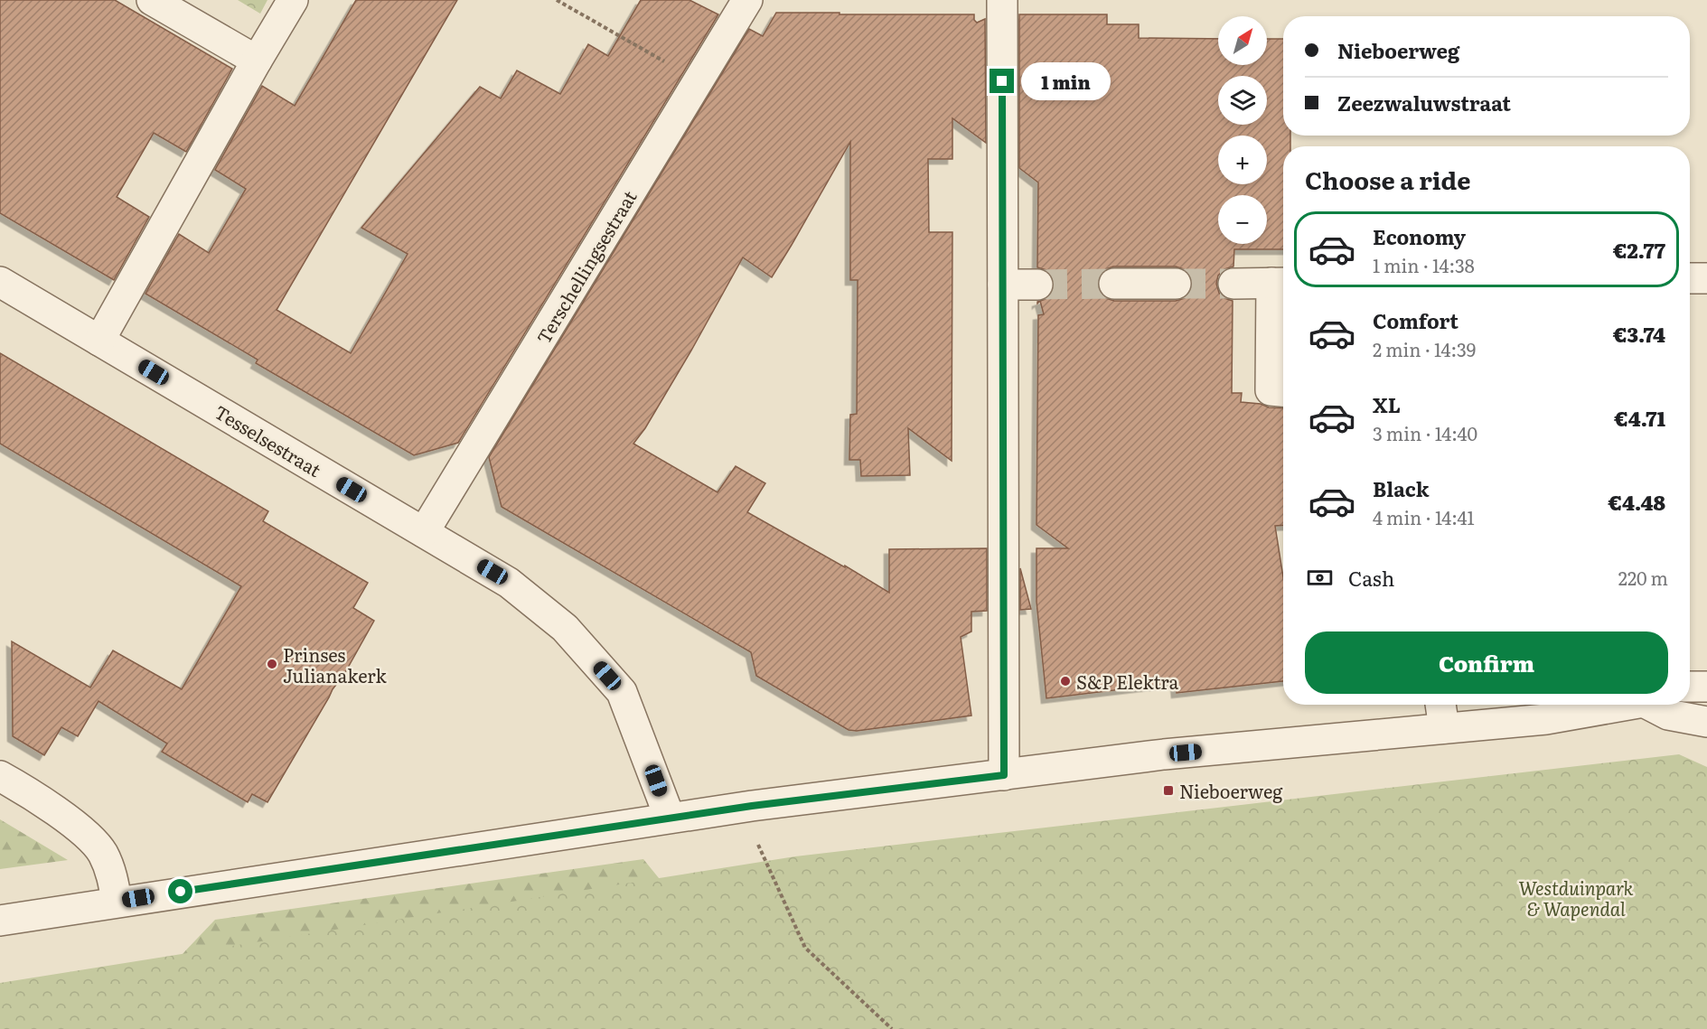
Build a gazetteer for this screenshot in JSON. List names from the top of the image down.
{
  "streets": {
    "street": ["Terschellingsestraat", "Tesselsestraat"]
  },
  "crossings": [
    ["Terschellingsestraat", "Tesselsestraat"]
  ],
  "parks": ["Westduinpark & Wapendal"],
  "places": {
    "other": ["Prinses Julianakerk", "S&P Elektra"],
    "transit": ["Nieboerweg"]
  },
  "north": "top right",
  "page": {
    "map_buttons": ["+", "−"],
    "banner": ["Nieboerweg", "Zeezwaluwstraat"],
    "bubble": "1 min",
    "heading": "Choose a ride",
    "list": [
      {
        "name": "Economy",
        "note": "1 min · 14:38",
        "value": "€2.77"
      },
      {
        "name": "Comfort",
        "note": "2 min · 14:39",
        "value": "€3.74"
      },
      {
        "name": "XL",
        "note": "3 min · 14:40",
        "value": "€4.71"
      },
      {
        "name": "Black",
        "note": "4 min · 14:41",
        "value": "€4.48"
      }
    ],
    "pay": ["Cash", "220 m"],
    "buttons": "Confirm"
  }
}
